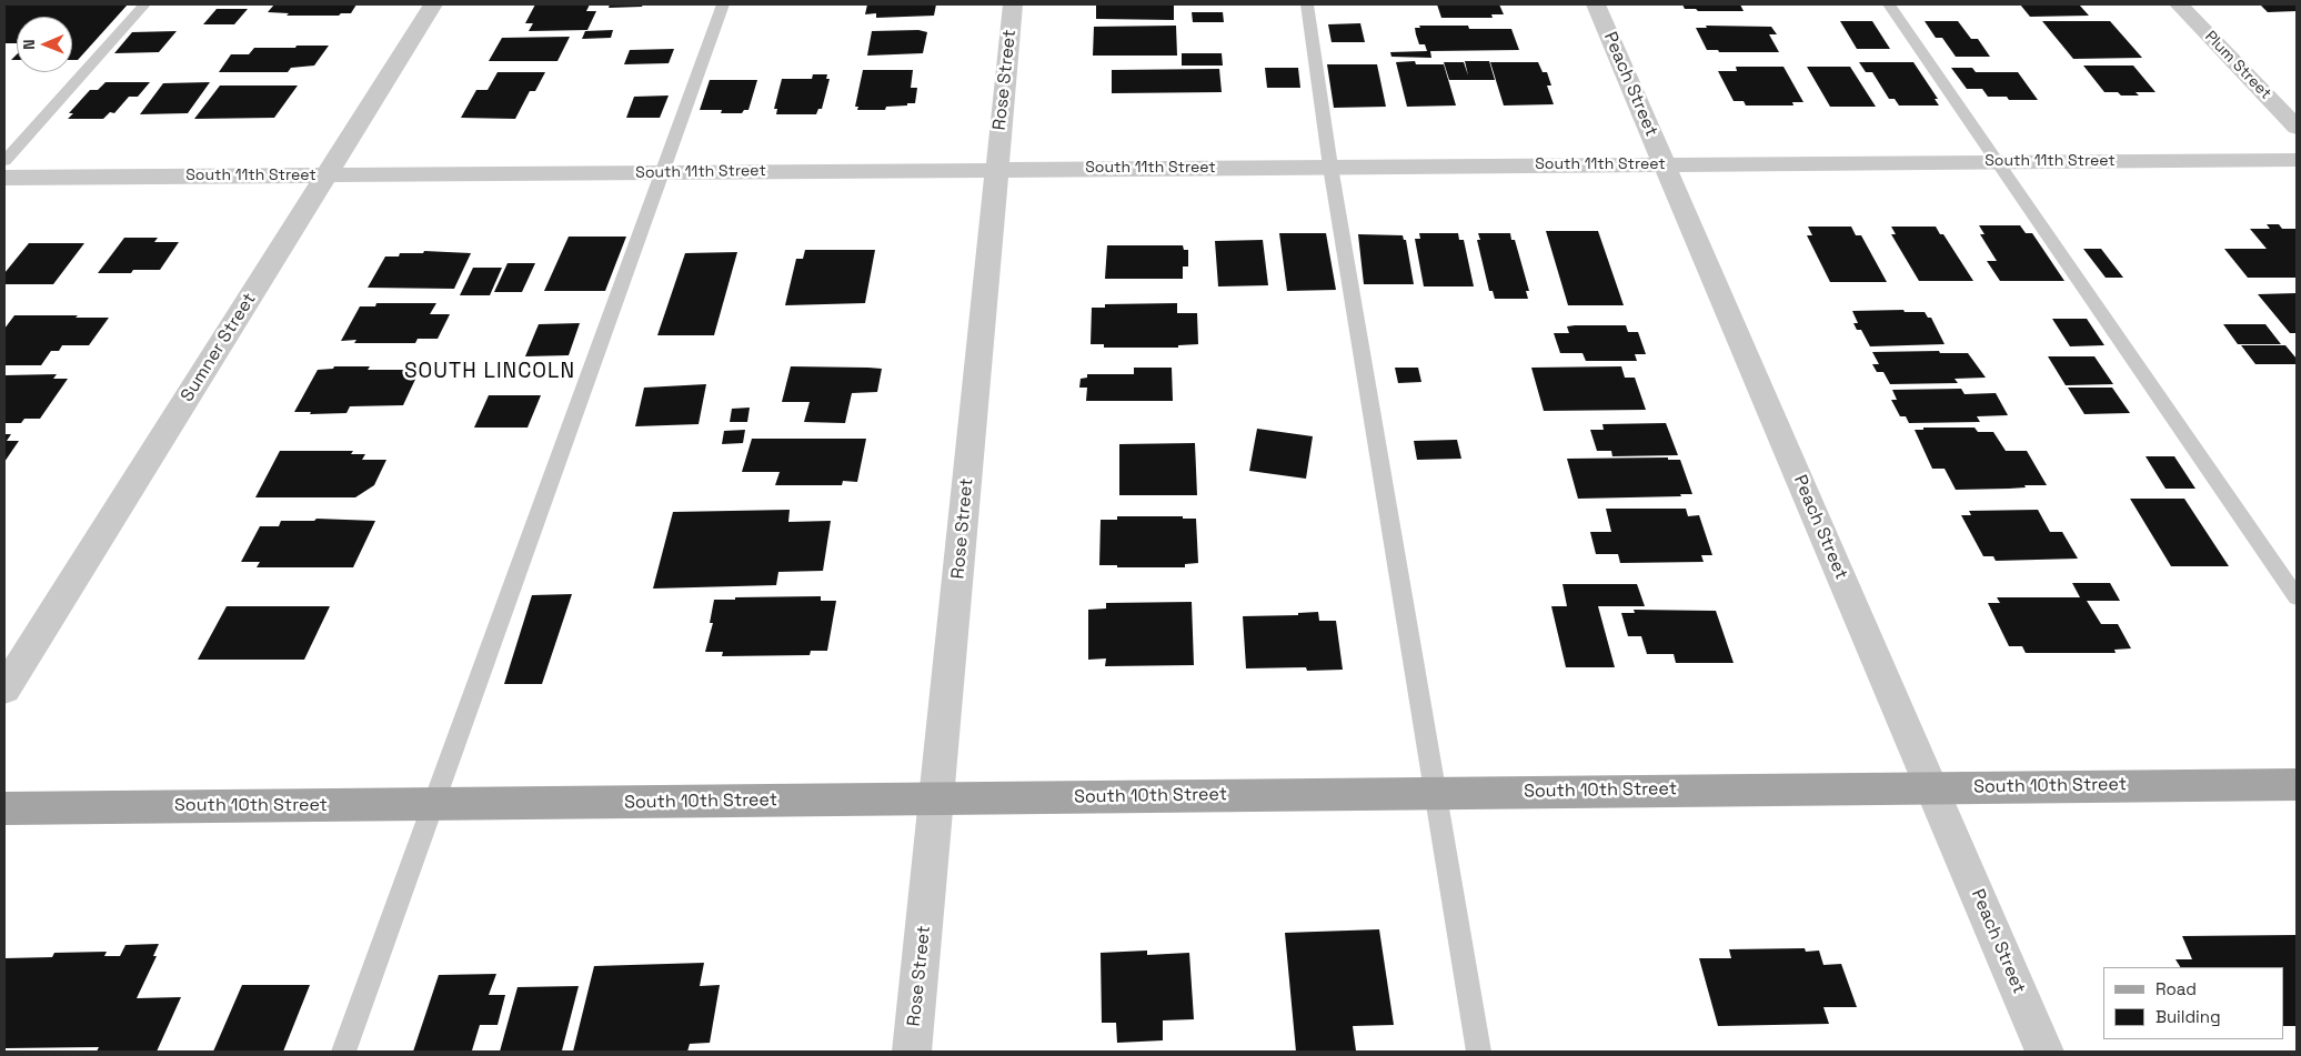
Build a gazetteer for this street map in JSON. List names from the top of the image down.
{
  "streets": {
    "main road": ["South 10th Street"],
    "street": [
      "Plum Street",
      "Rose Street",
      "Peach Street",
      "South 11th Street",
      "Sumner Street"
    ]
  },
  "crossings": [
    ["Rose Street", "South 11th Street"],
    ["Rose Street", "South 10th Street"],
    ["Peach Street", "South 11th Street"],
    ["Peach Street", "South 10th Street"],
    ["South 11th Street", "Sumner Street"]
  ],
  "districts": ["SOUTH LINCOLN"],
  "legend": ["Road", "Building"],
  "north": "left"
}
